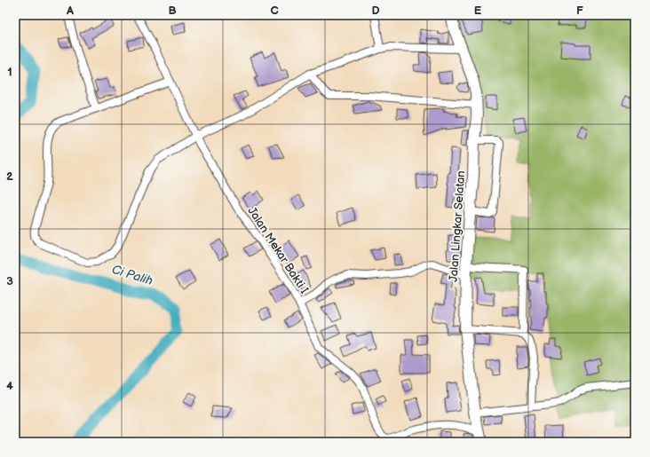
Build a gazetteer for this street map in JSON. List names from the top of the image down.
{
  "streets": {
    "street": ["Jalan Lingkar Selatan", "Jalan Mekar Bakti I"]
  },
  "crossings": [
    ["Jalan Lingkar Selatan", "Jalan Mekar Bakti I"]
  ],
  "water": ["Ci Palih"],
  "grid": {
    "columns": [
      "A",
      "B",
      "C",
      "D",
      "E",
      "F"
    ],
    "rows": [
      "1",
      "2",
      "3",
      "4"
    ]
  }
}
